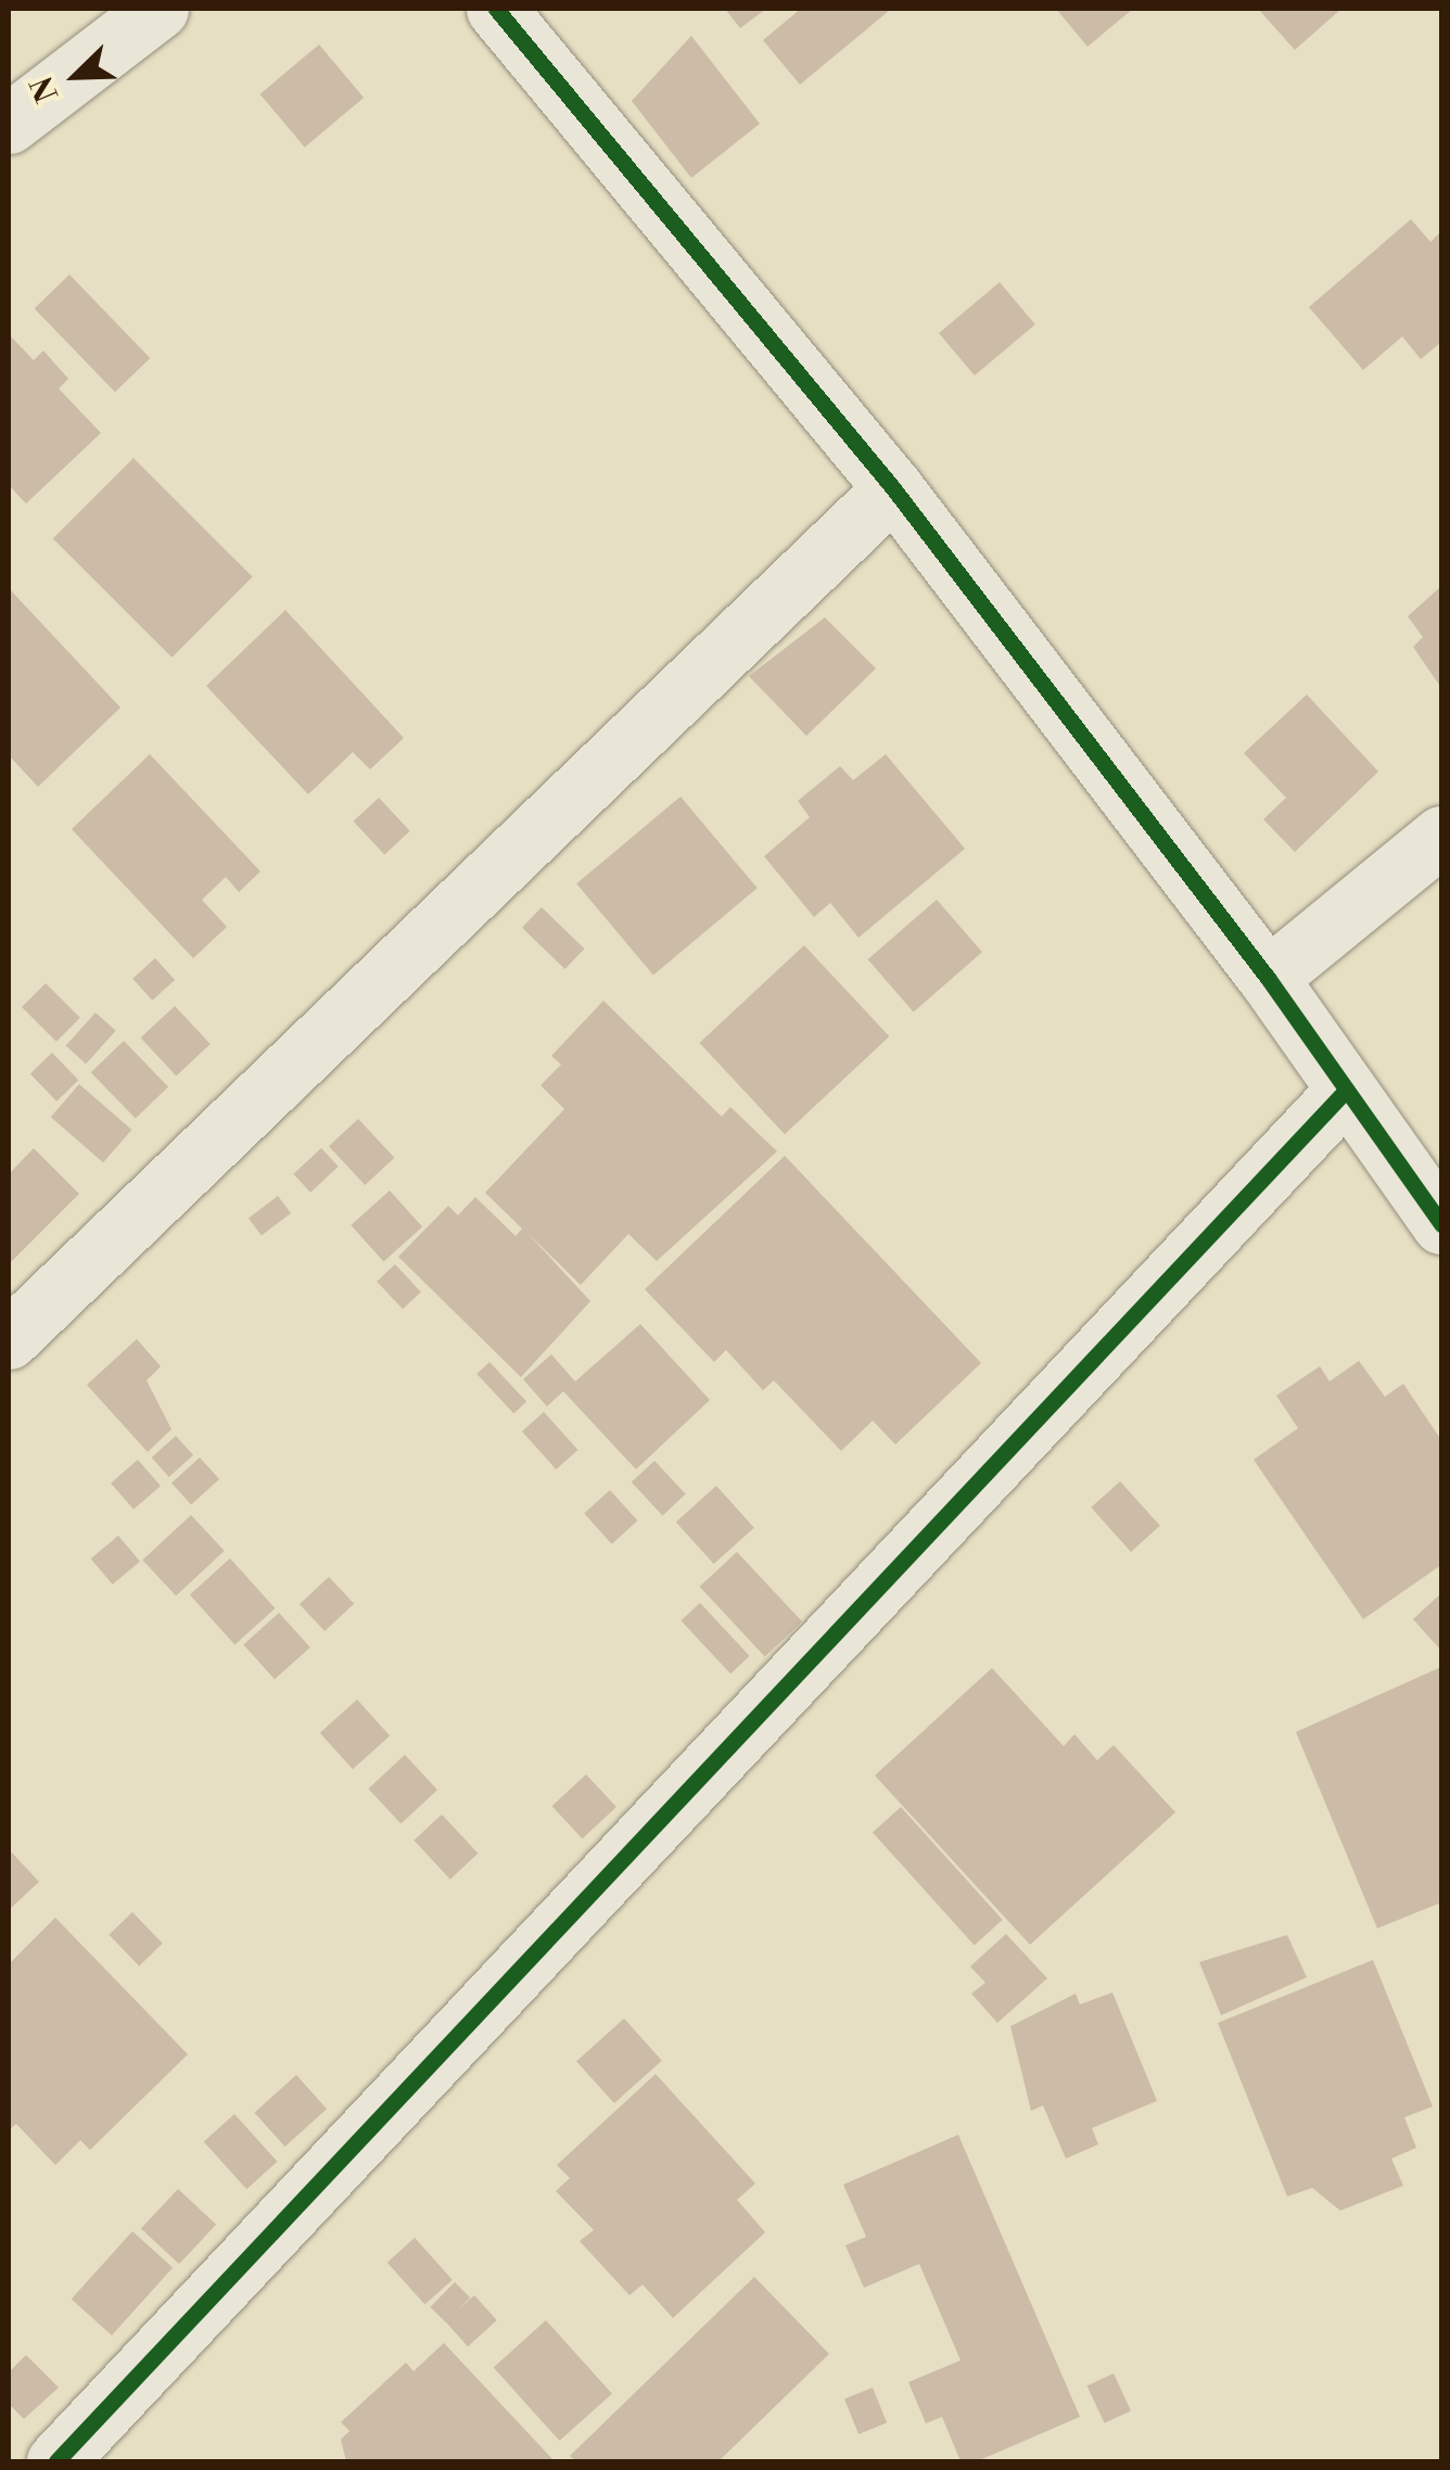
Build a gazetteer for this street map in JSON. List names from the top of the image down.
{
  "north": "bottom left"
}
